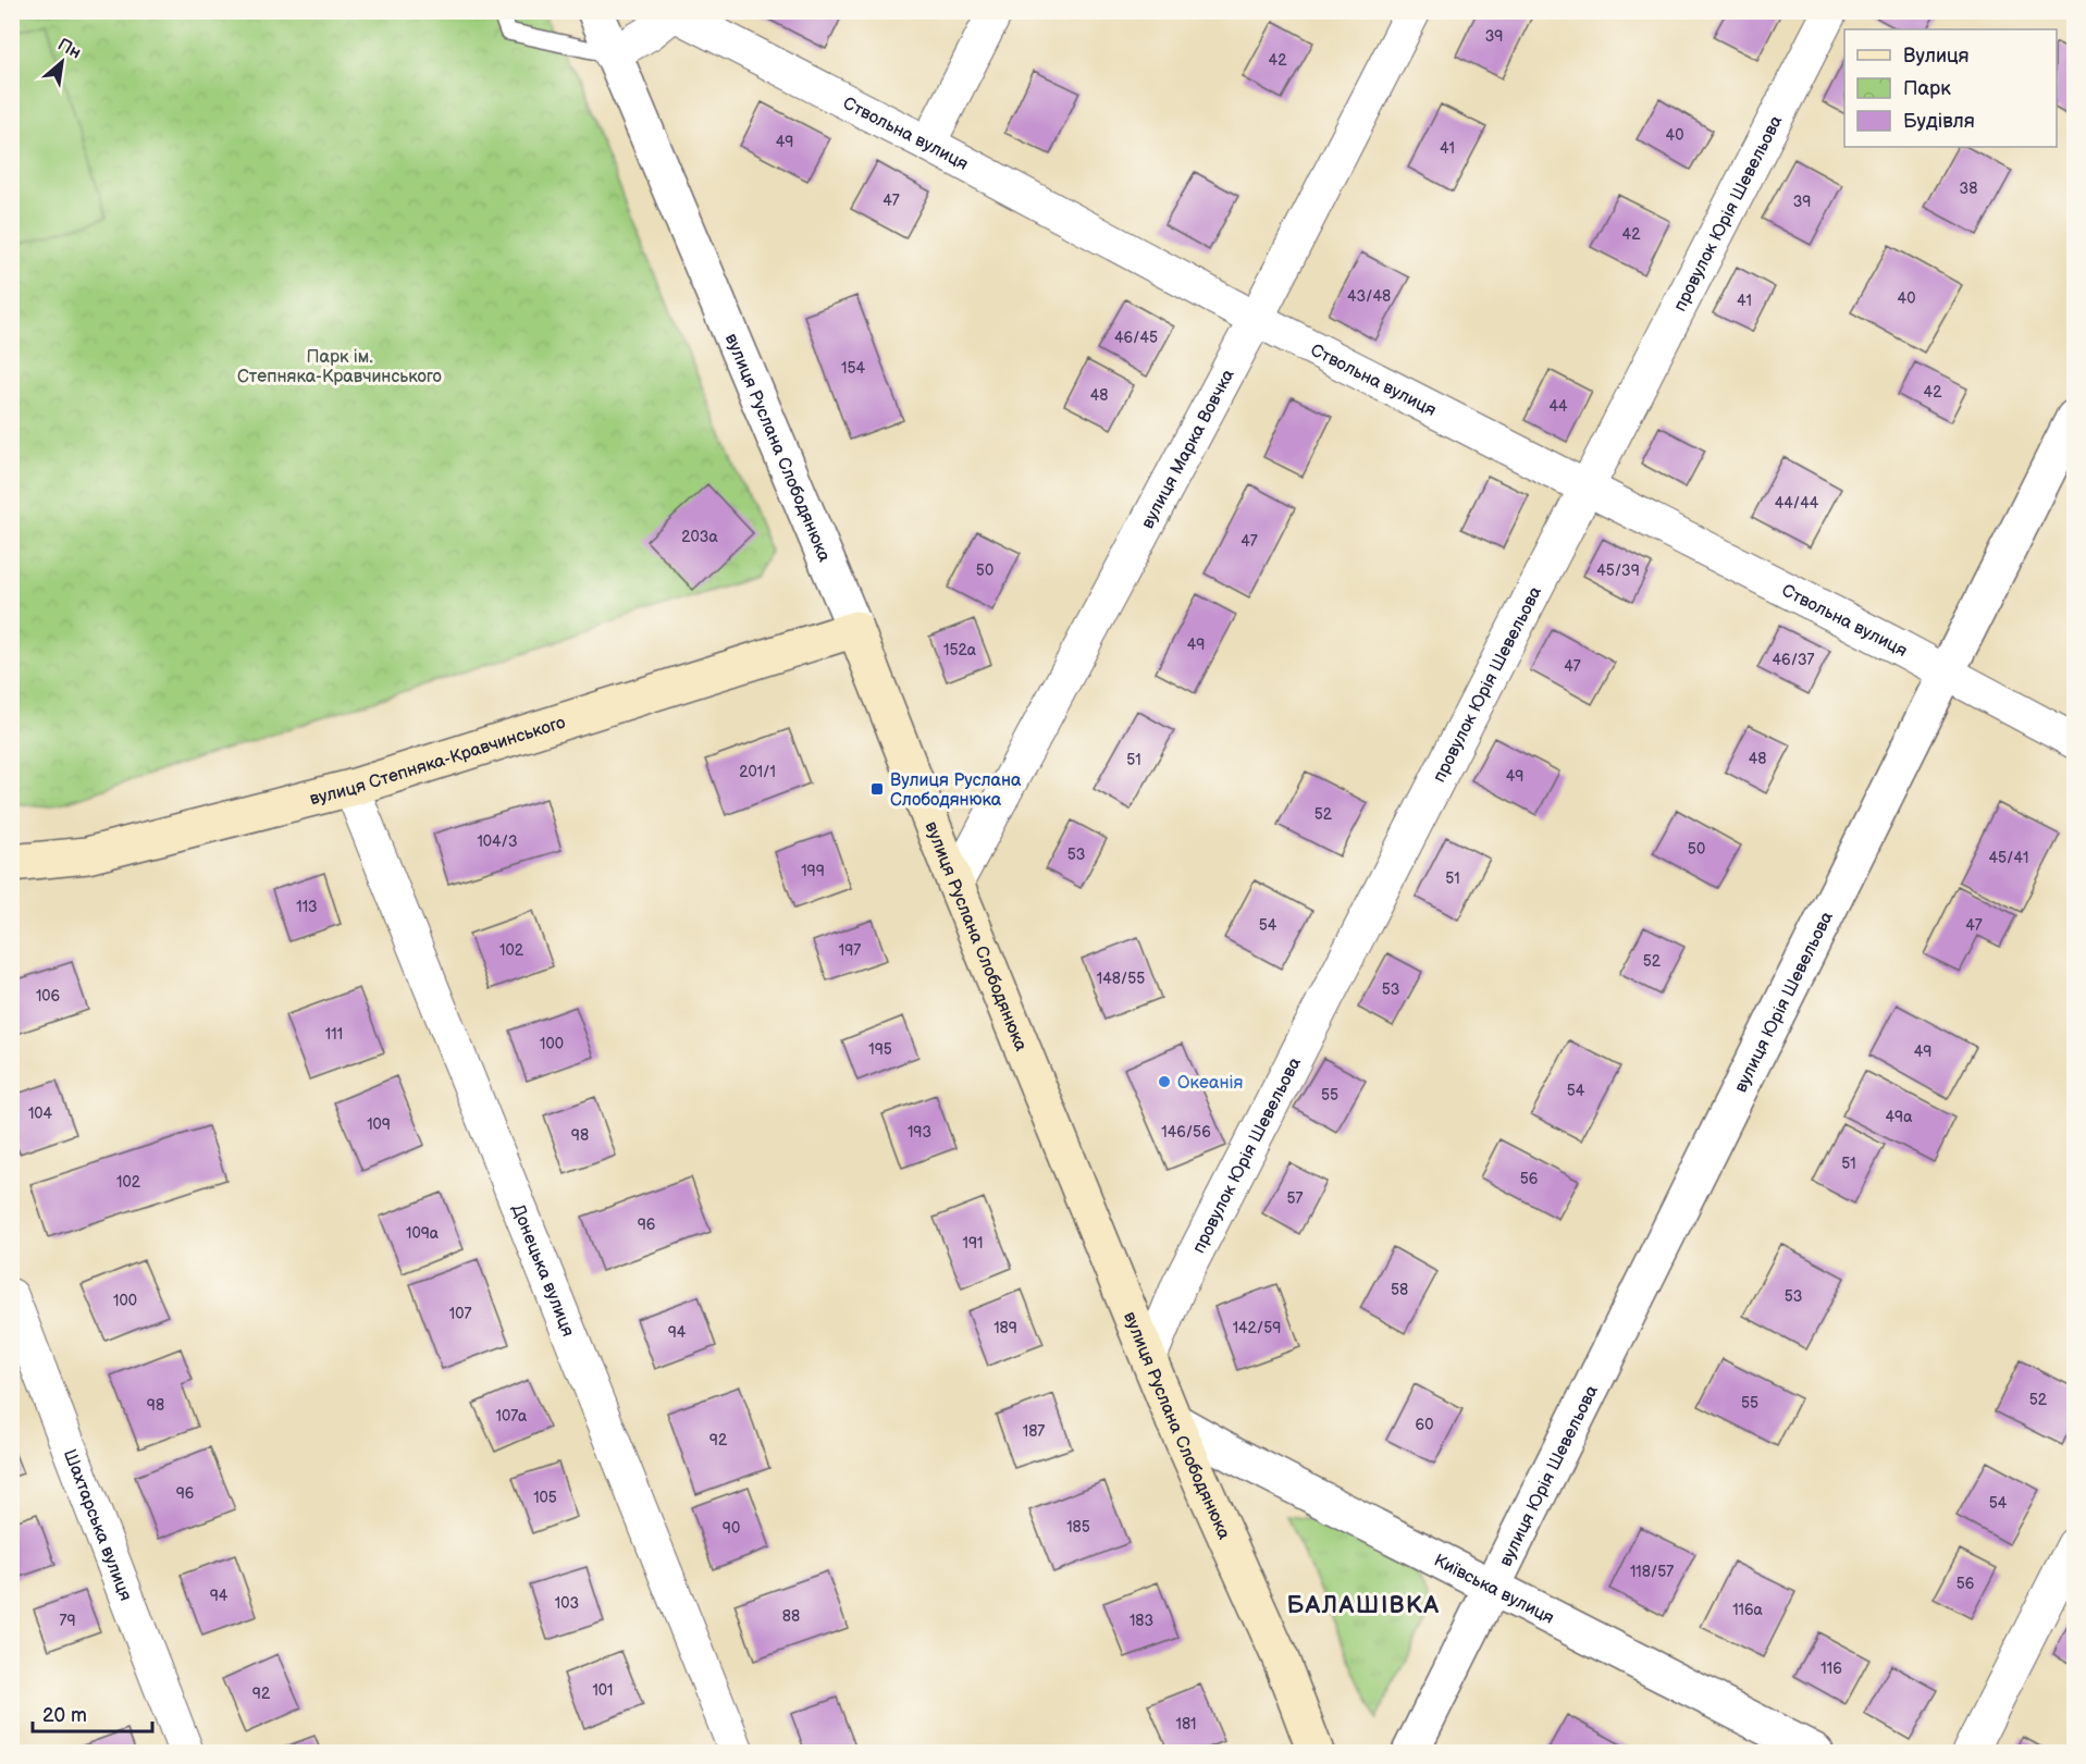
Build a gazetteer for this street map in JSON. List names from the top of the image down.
{
  "streets": {
    "main road": ["вулиця Руслана Слободянюка", "вулиця Степняка-Кравчинського"],
    "street": [
      "Ствольна вулиця",
      "провулок Юрія Шевельова",
      "вулиця Марка Вовчка",
      "вулиця Юрія Шевельова",
      "Донецька вулиця",
      "Шахтарська вулиця",
      "Київська вулиця"
    ]
  },
  "crossings": [
    ["Ствольна вулиця", "провулок Юрія Шевельова"],
    ["Ствольна вулиця", "вулиця Марка Вовчка"],
    ["Ствольна вулиця", "вулиця Юрія Шевельова"],
    ["провулок Юрія Шевельова", "вулиця Руслана Слободянюка"],
    ["вулиця Руслана Слободянюка", "вулиця Марка Вовчка"],
    ["вулиця Руслана Слободянюка", "вулиця Степняка-Кравчинського"],
    ["вулиця Руслана Слободянюка", "Київська вулиця"],
    ["вулиця Степняка-Кравчинського", "Донецька вулиця"],
    ["вулиця Юрія Шевельова", "Київська вулиця"]
  ],
  "districts": ["БАЛАШІВКА"],
  "parks": ["Парк ім. Степняка-Кравчинського"],
  "places": {
    "transit": ["Вулиця Руслана Слободянюка"],
    "other": ["Океанія"]
  },
  "house_numbers": [
    "39",
    "42",
    "40",
    "49",
    "41",
    "38",
    "47",
    "39",
    "42",
    "43/48",
    "40",
    "41",
    "46/45",
    "154",
    "42",
    "48",
    "44",
    "44/44",
    "203а",
    "47",
    "50",
    "45/39",
    "49",
    "152а",
    "46/37",
    "47",
    "48",
    "51",
    "201/1",
    "49",
    "52",
    "104/3",
    "50",
    "53",
    "45/41",
    "199",
    "51",
    "113",
    "54",
    "47",
    "102",
    "197",
    "52",
    "148/55",
    "53",
    "106",
    "111",
    "100",
    "195",
    "49",
    "54",
    "55",
    "104",
    "49а",
    "109",
    "193",
    "146/56",
    "98",
    "51",
    "56",
    "102",
    "57",
    "96",
    "109а",
    "191",
    "58",
    "53",
    "100",
    "107",
    "189",
    "142/59",
    "94",
    "52",
    "55",
    "98",
    "107а",
    "60",
    "187",
    "92",
    "96",
    "105",
    "54",
    "185",
    "90",
    "118/57",
    "56",
    "94",
    "103",
    "116а",
    "88",
    "79",
    "183",
    "116",
    "101",
    "92",
    "181"
  ],
  "legend": ["Вулиця", "Парк", "Будівля"],
  "scale_bar": "20 m",
  "north": "top right"
}
